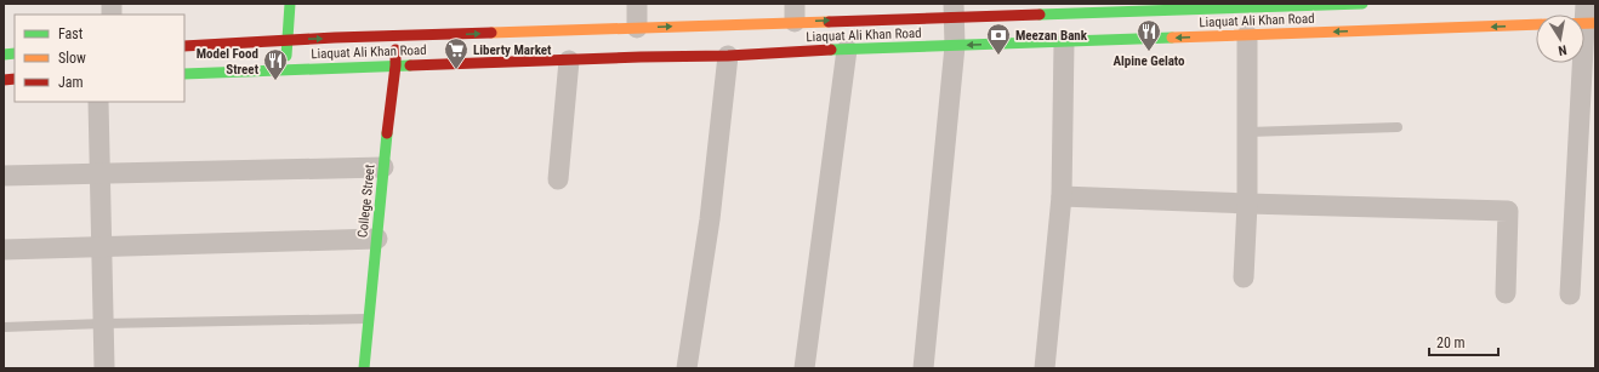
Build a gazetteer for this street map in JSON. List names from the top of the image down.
{
  "streets": {
    "main road": ["Liaquat Ali Khan Road", "College Street"]
  },
  "crossings": [
    ["Liaquat Ali Khan Road", "College Street"]
  ],
  "places": {
    "restaurant": ["Alpine Gelato", "Model Food Street"],
    "bank": ["Meezan Bank"],
    "supermarket": ["Liberty Market"]
  },
  "legend": ["Fast", "Slow", "Jam"],
  "scale_bar": "20 m",
  "north": "bottom"
}
